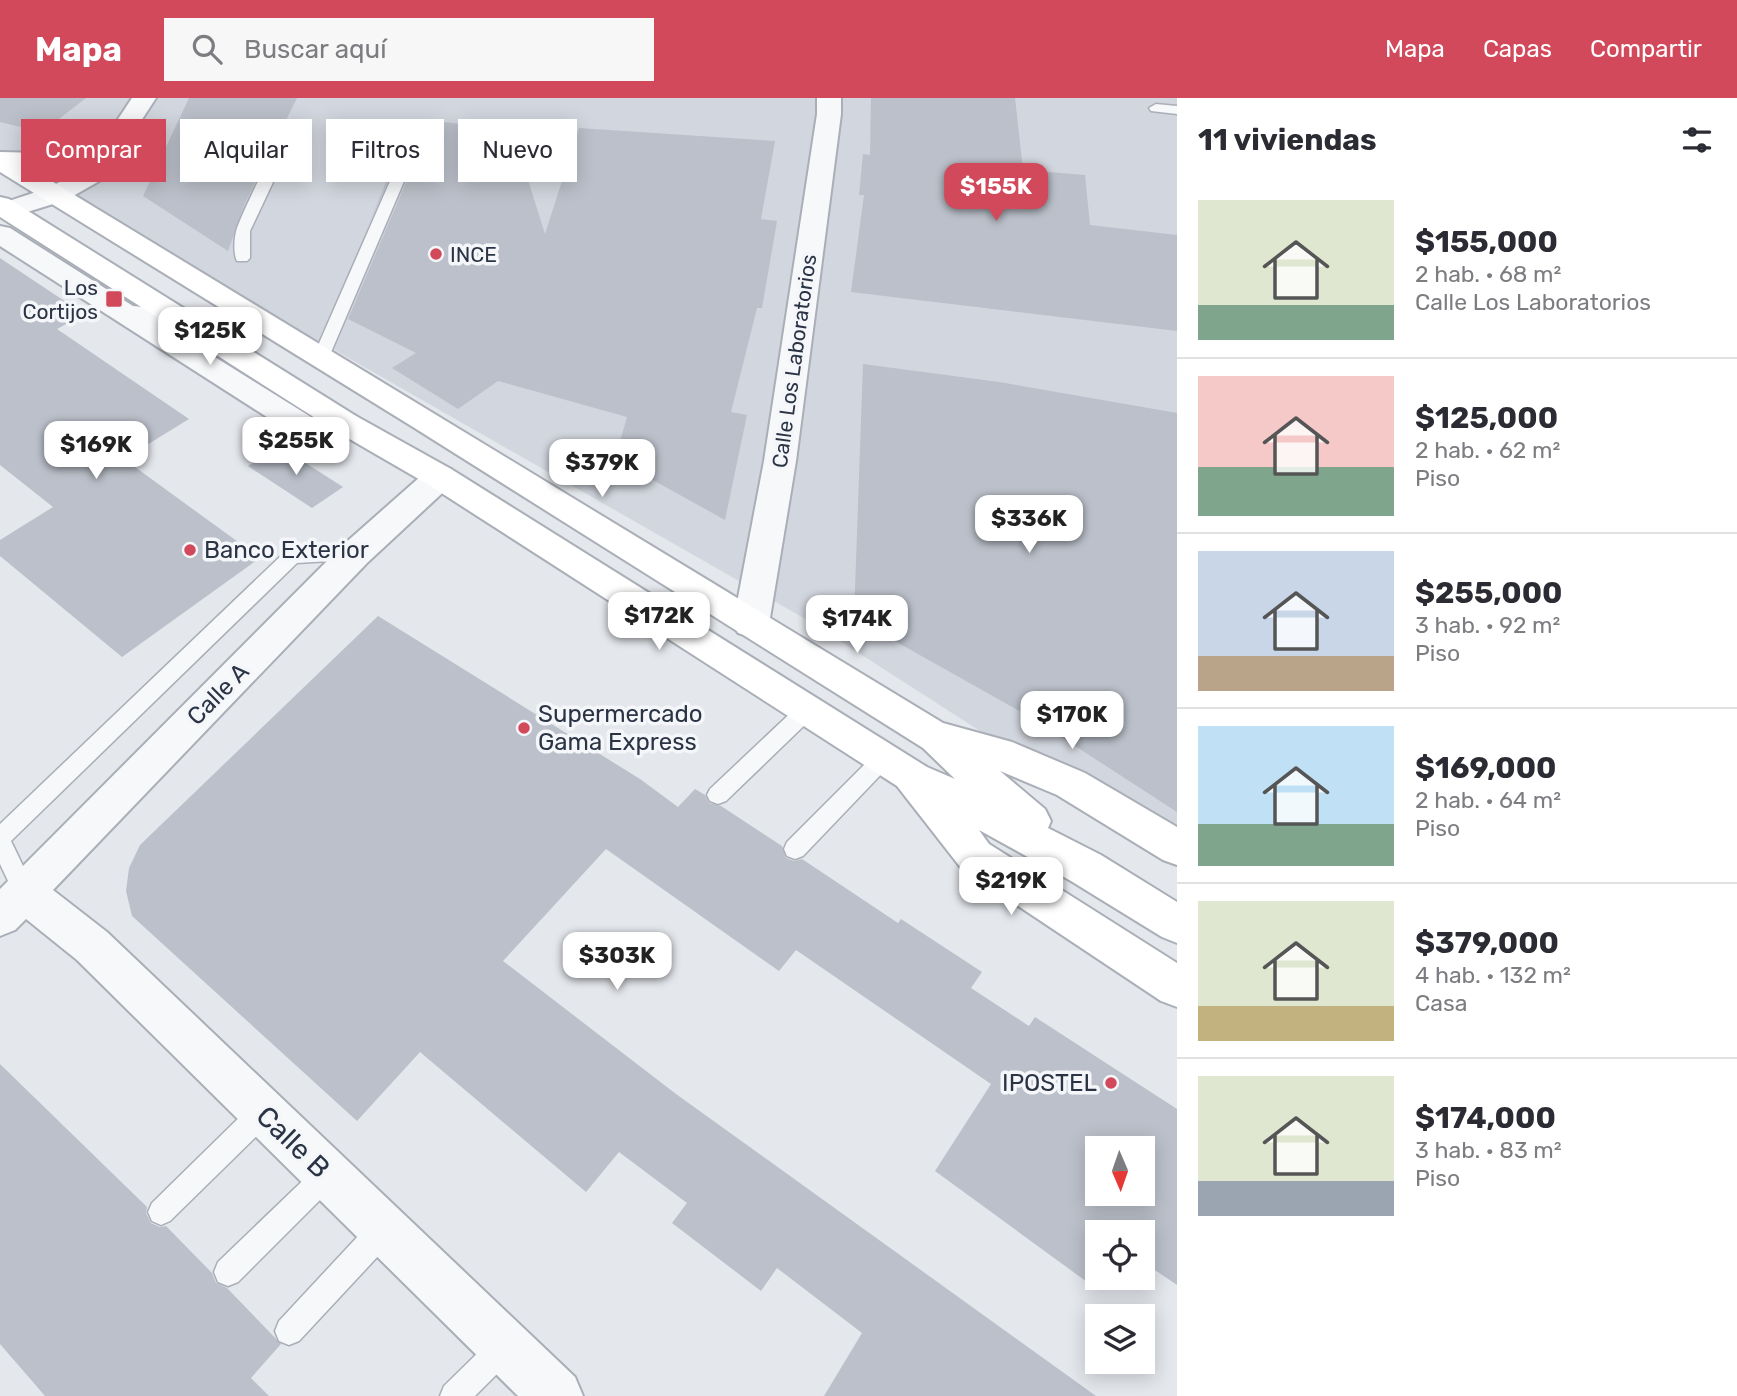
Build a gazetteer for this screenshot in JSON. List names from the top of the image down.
{
  "streets": {
    "street": ["Calle Los Laboratorios", "Calle A", "Calle B"]
  },
  "crossings": [
    ["Calle A", "Calle B"]
  ],
  "places": {
    "other": [
      "INCE",
      "Banco Exterior",
      "Supermercado Gama Express",
      "IPOSTEL"
    ],
    "transit": ["Los Cortijos"]
  },
  "north": "bottom",
  "page": {
    "header": "Mapa",
    "search": "Buscar aquí",
    "nav": ["Mapa", "Capas", "Compartir"],
    "heading": "11 viviendas",
    "chip": [
      "Comprar",
      "Alquilar",
      "Filtros",
      "Nuevo"
    ],
    "price": [
      "$155K",
      "$125K",
      "$255K",
      "$169K",
      "$379K",
      "$336K",
      "$172K",
      "$174K",
      "$170K",
      "$219K",
      "$303K"
    ],
    "list": [
      {
        "name": "$155,000",
        "note": "2 hab. · 68 m² · Calle Los Laboratorios"
      },
      {
        "name": "$125,000",
        "note": "2 hab. · 62 m² · Piso"
      },
      {
        "name": "$255,000",
        "note": "3 hab. · 92 m² · Piso"
      },
      {
        "name": "$169,000",
        "note": "2 hab. · 64 m² · Piso"
      },
      {
        "name": "$379,000",
        "note": "4 hab. · 132 m² · Casa"
      },
      {
        "name": "$174,000",
        "note": "3 hab. · 83 m² · Piso"
      }
    ]
  }
}
